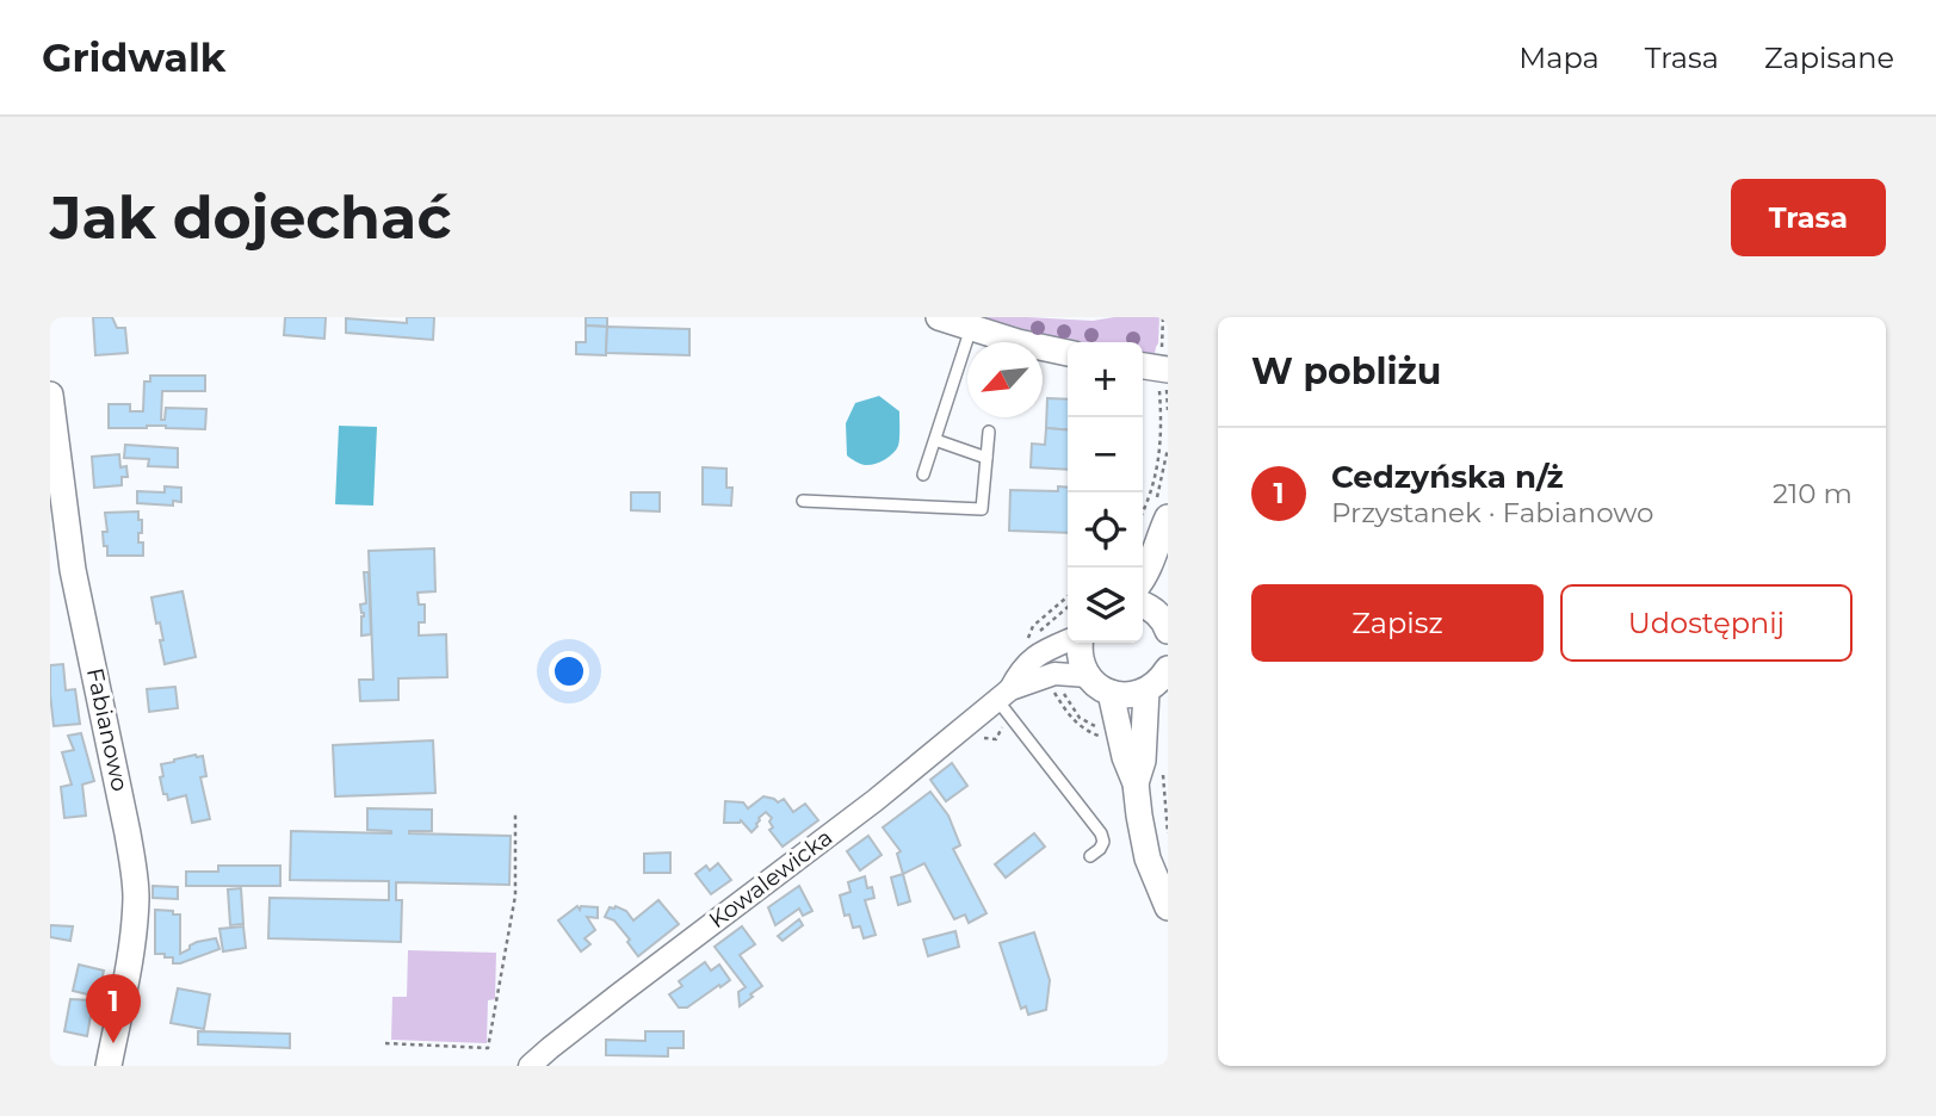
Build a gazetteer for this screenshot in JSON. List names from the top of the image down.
{
  "streets": {
    "street": ["Fabianowo", "Kowalewicka"]
  },
  "north": "bottom left",
  "page": {
    "header": "Gridwalk",
    "nav": ["Mapa", "Trasa", "Zapisane"],
    "buttons": [
      "Trasa",
      ["Zapisz", "Udostępnij"]
    ],
    "title": "Jak dojechać",
    "heading": "W pobliżu",
    "map_buttons": ["+", "−"],
    "list": [
      {
        "mark": "1",
        "name": "Cedzyńska n/ż",
        "note": "Przystanek · Fabianowo",
        "value": "210 m"
      }
    ],
    "pins": "1"
  }
}
